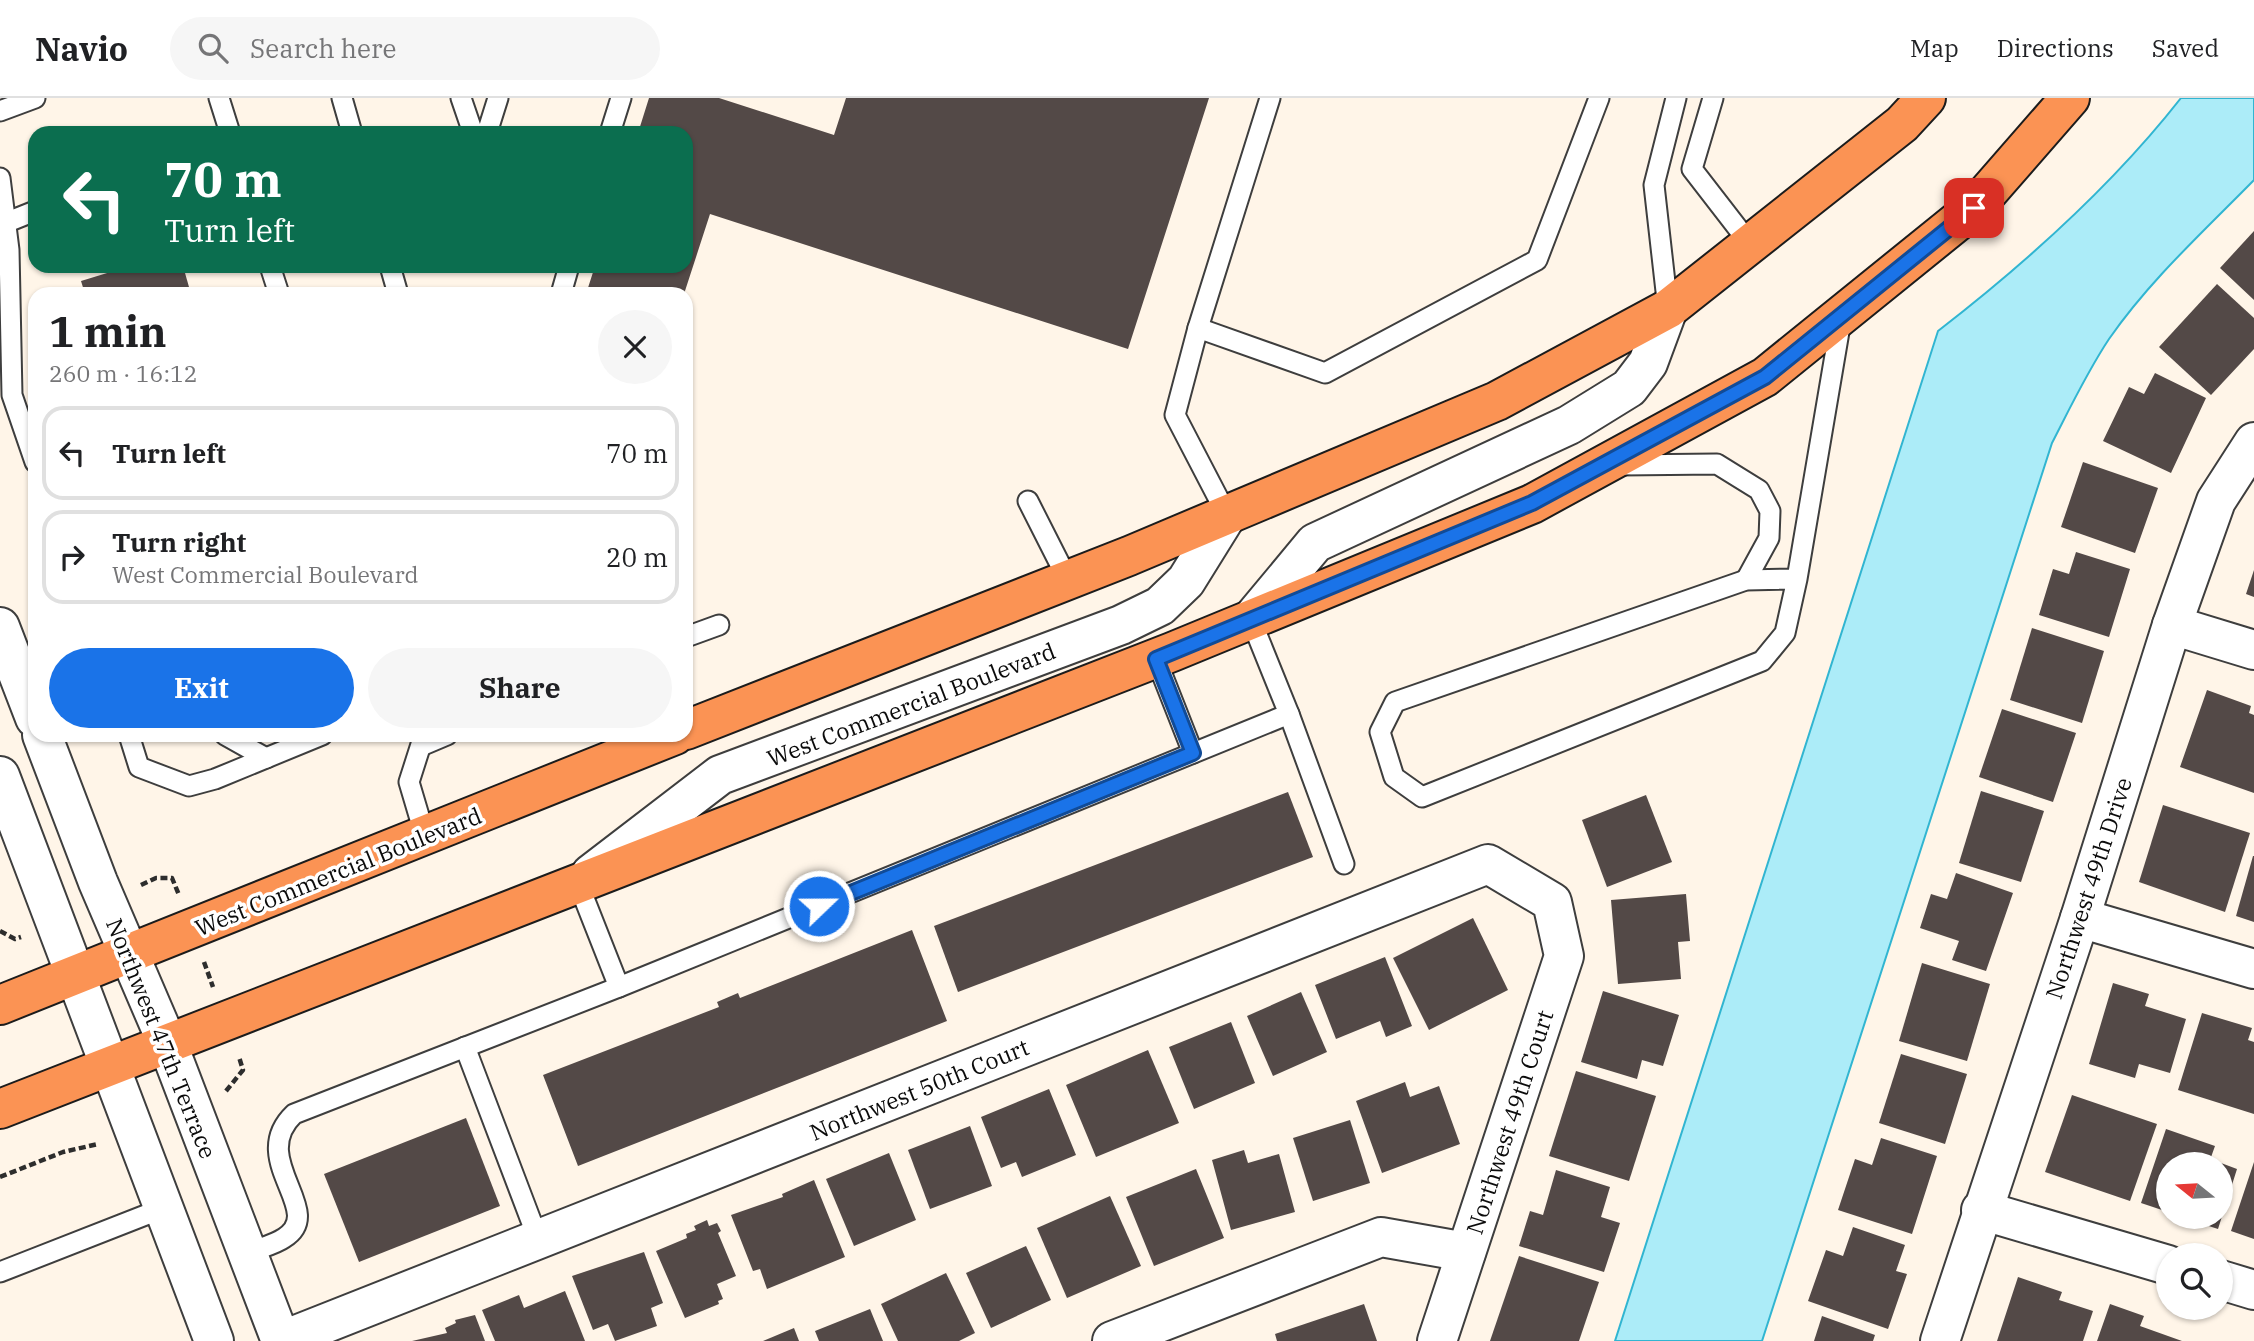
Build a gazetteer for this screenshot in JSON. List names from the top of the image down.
{
  "streets": {
    "highway": ["West Commercial Boulevard"],
    "street": [
      "Northwest 49th Drive",
      "Northwest 47th Terrace",
      "Northwest 50th Court",
      "Northwest 49th Court"
    ]
  },
  "crossings": [
    ["West Commercial Boulevard", "Northwest 47th Terrace"],
    ["Northwest 47th Terrace", "Northwest 50th Court"],
    ["Northwest 50th Court", "Northwest 49th Court"]
  ],
  "north": "left",
  "page": {
    "header": "Navio",
    "search": "Search here",
    "nav": ["Map", "Directions", "Saved"],
    "turn": ["70 m", "Turn left"],
    "heading": ["1 min", "260 m · 16:12"],
    "list": [
      {
        "name": "Turn left",
        "value": "70 m"
      },
      {
        "name": "Turn right",
        "note": "West Commercial Boulevard",
        "value": "20 m"
      }
    ],
    "buttons": ["Exit", "Share"]
  }
}
